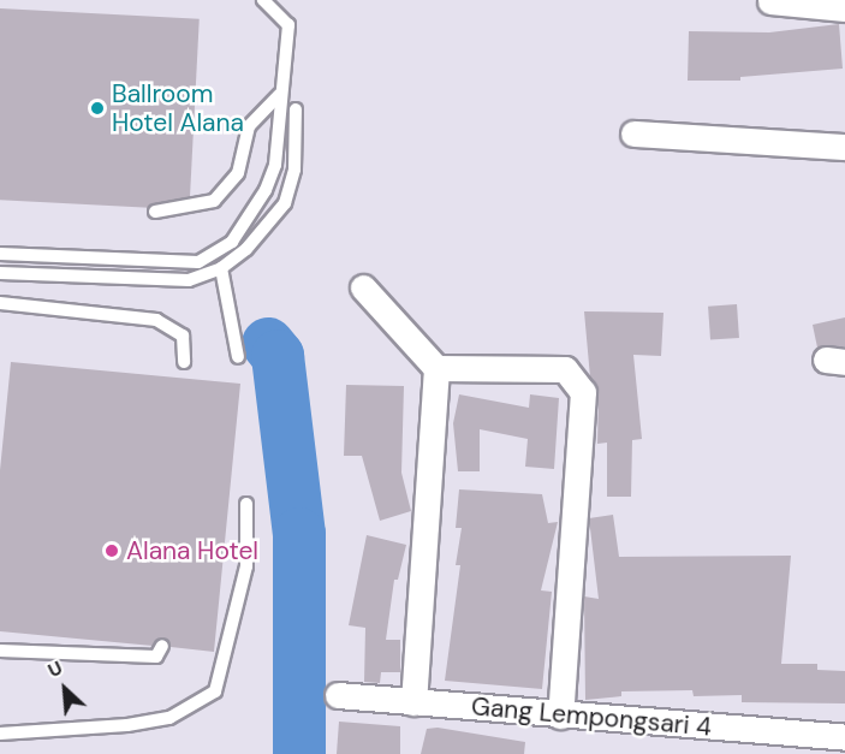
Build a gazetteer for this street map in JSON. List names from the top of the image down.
{
  "streets": {
    "street": ["Gang Lempongsari 4"]
  },
  "places": ["Ballroom Hotel Alana", "Alana Hotel"],
  "north": "top left"
}
